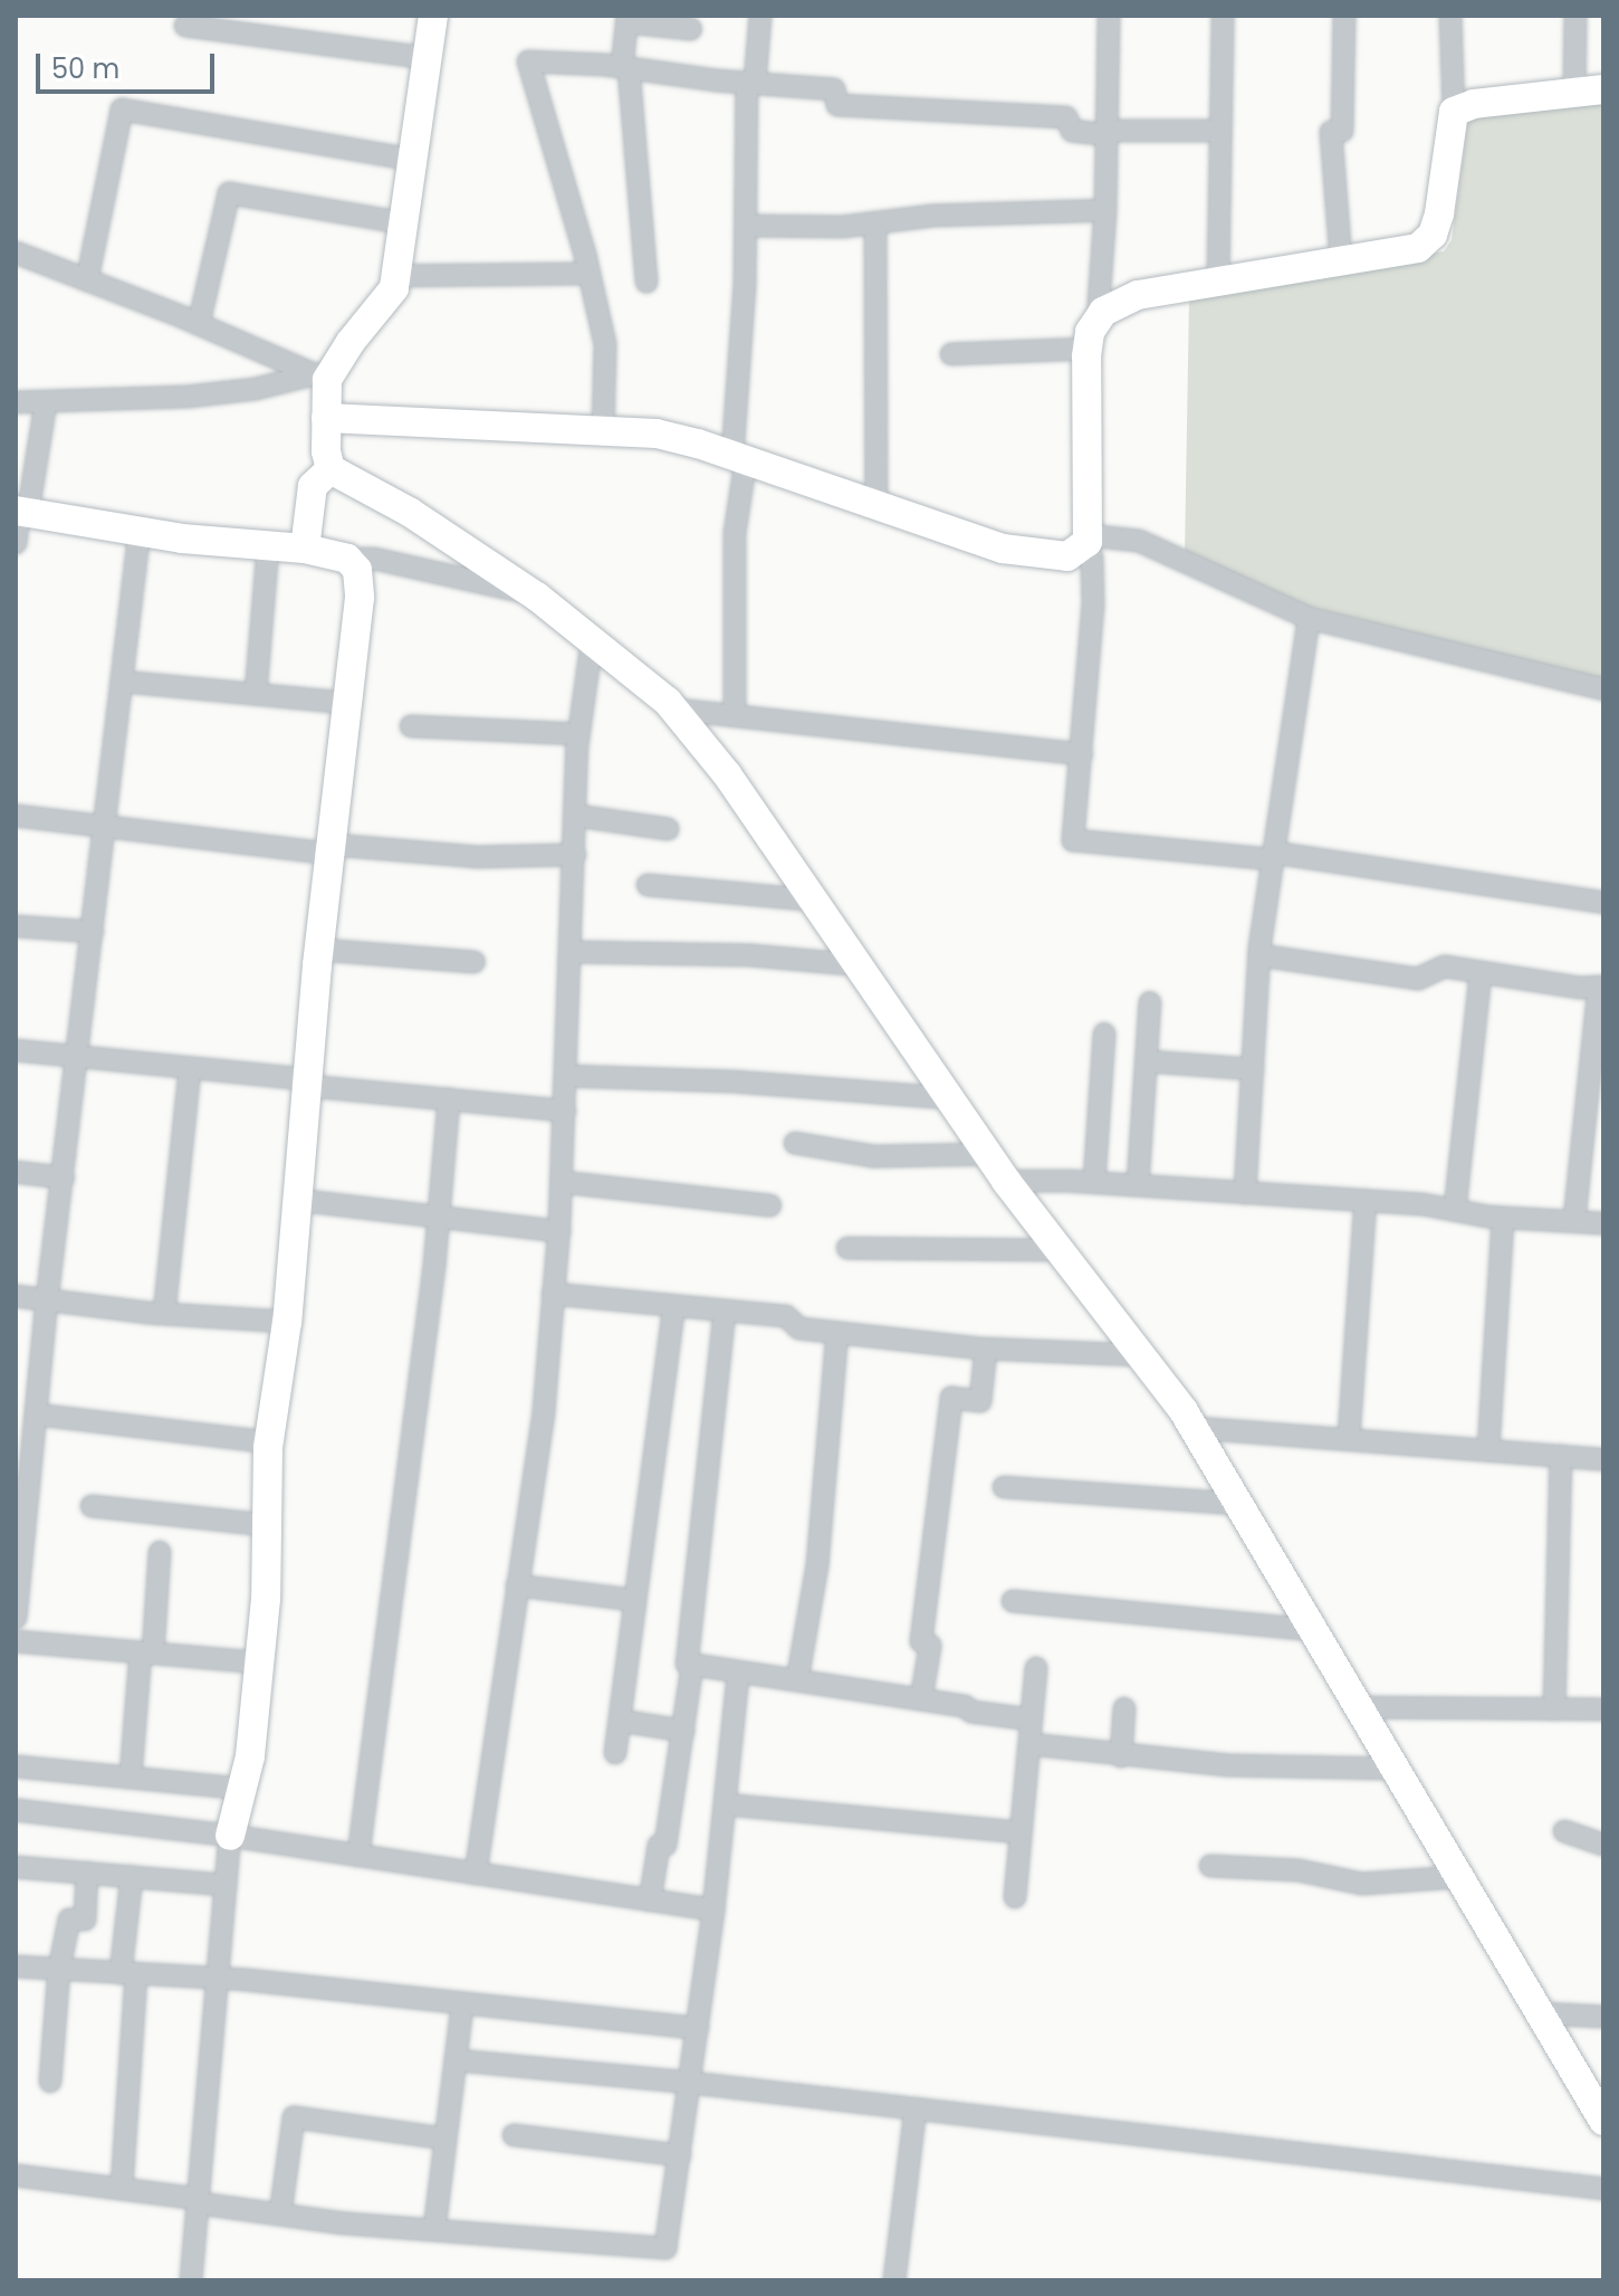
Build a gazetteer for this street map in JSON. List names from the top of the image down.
{
  "scale_bar": "50 m"
}
